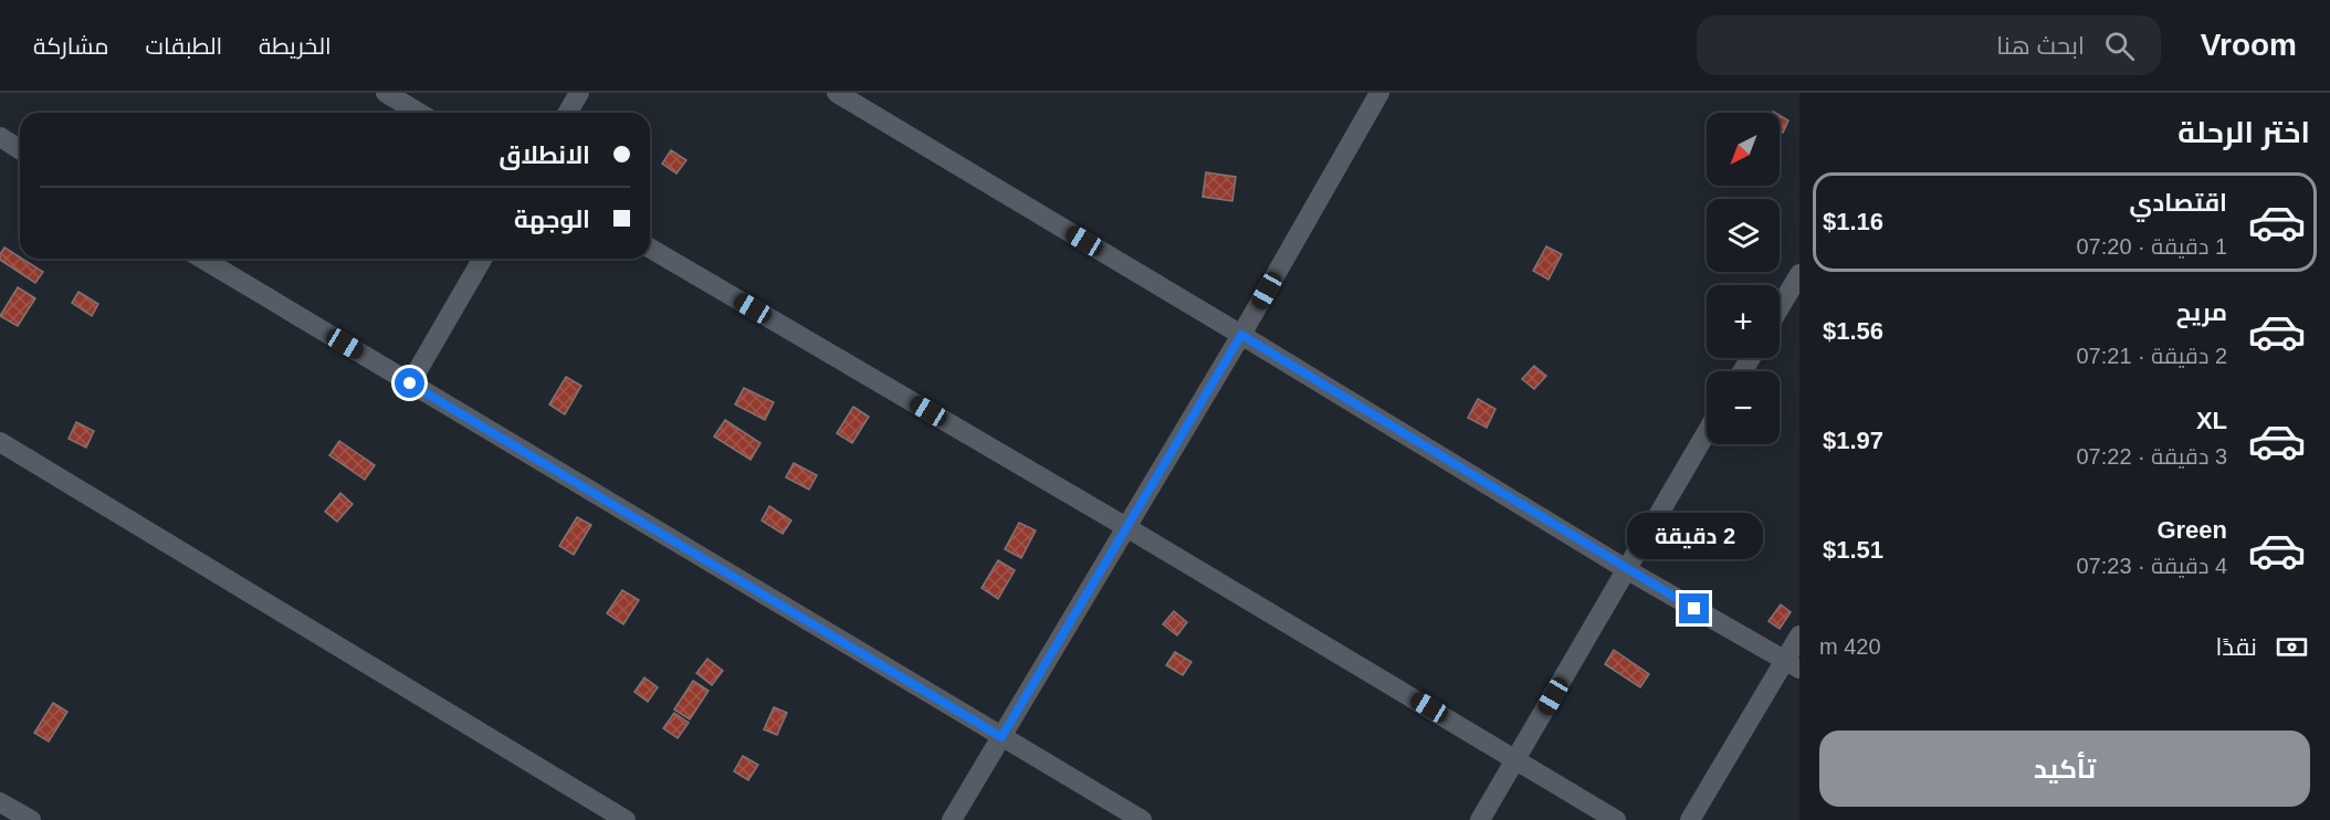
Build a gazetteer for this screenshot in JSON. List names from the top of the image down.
{
  "north": "bottom left",
  "page": {
    "header": "Vroom",
    "search": "ابحث هنا",
    "nav": ["الخريطة", "الطبقات", "مشاركة"],
    "heading": "اختر الرحلة",
    "map_buttons": ["+", "−"],
    "banner": ["الانطلاق", "الوجهة"],
    "list": [
      {
        "name": "اقتصادي",
        "note": "1 دقيقة · 07:20",
        "value": "$1.16"
      },
      {
        "name": "مريح",
        "note": "2 دقيقة · 07:21",
        "value": "$1.56"
      },
      {
        "name": "XL",
        "note": "3 دقيقة · 07:22",
        "value": "$1.97"
      },
      {
        "name": "Green",
        "note": "4 دقيقة · 07:23",
        "value": "$1.51"
      }
    ],
    "bubble": "2 دقيقة",
    "pay": ["نقدًا", "420 m"],
    "buttons": "تأكيد"
  }
}
